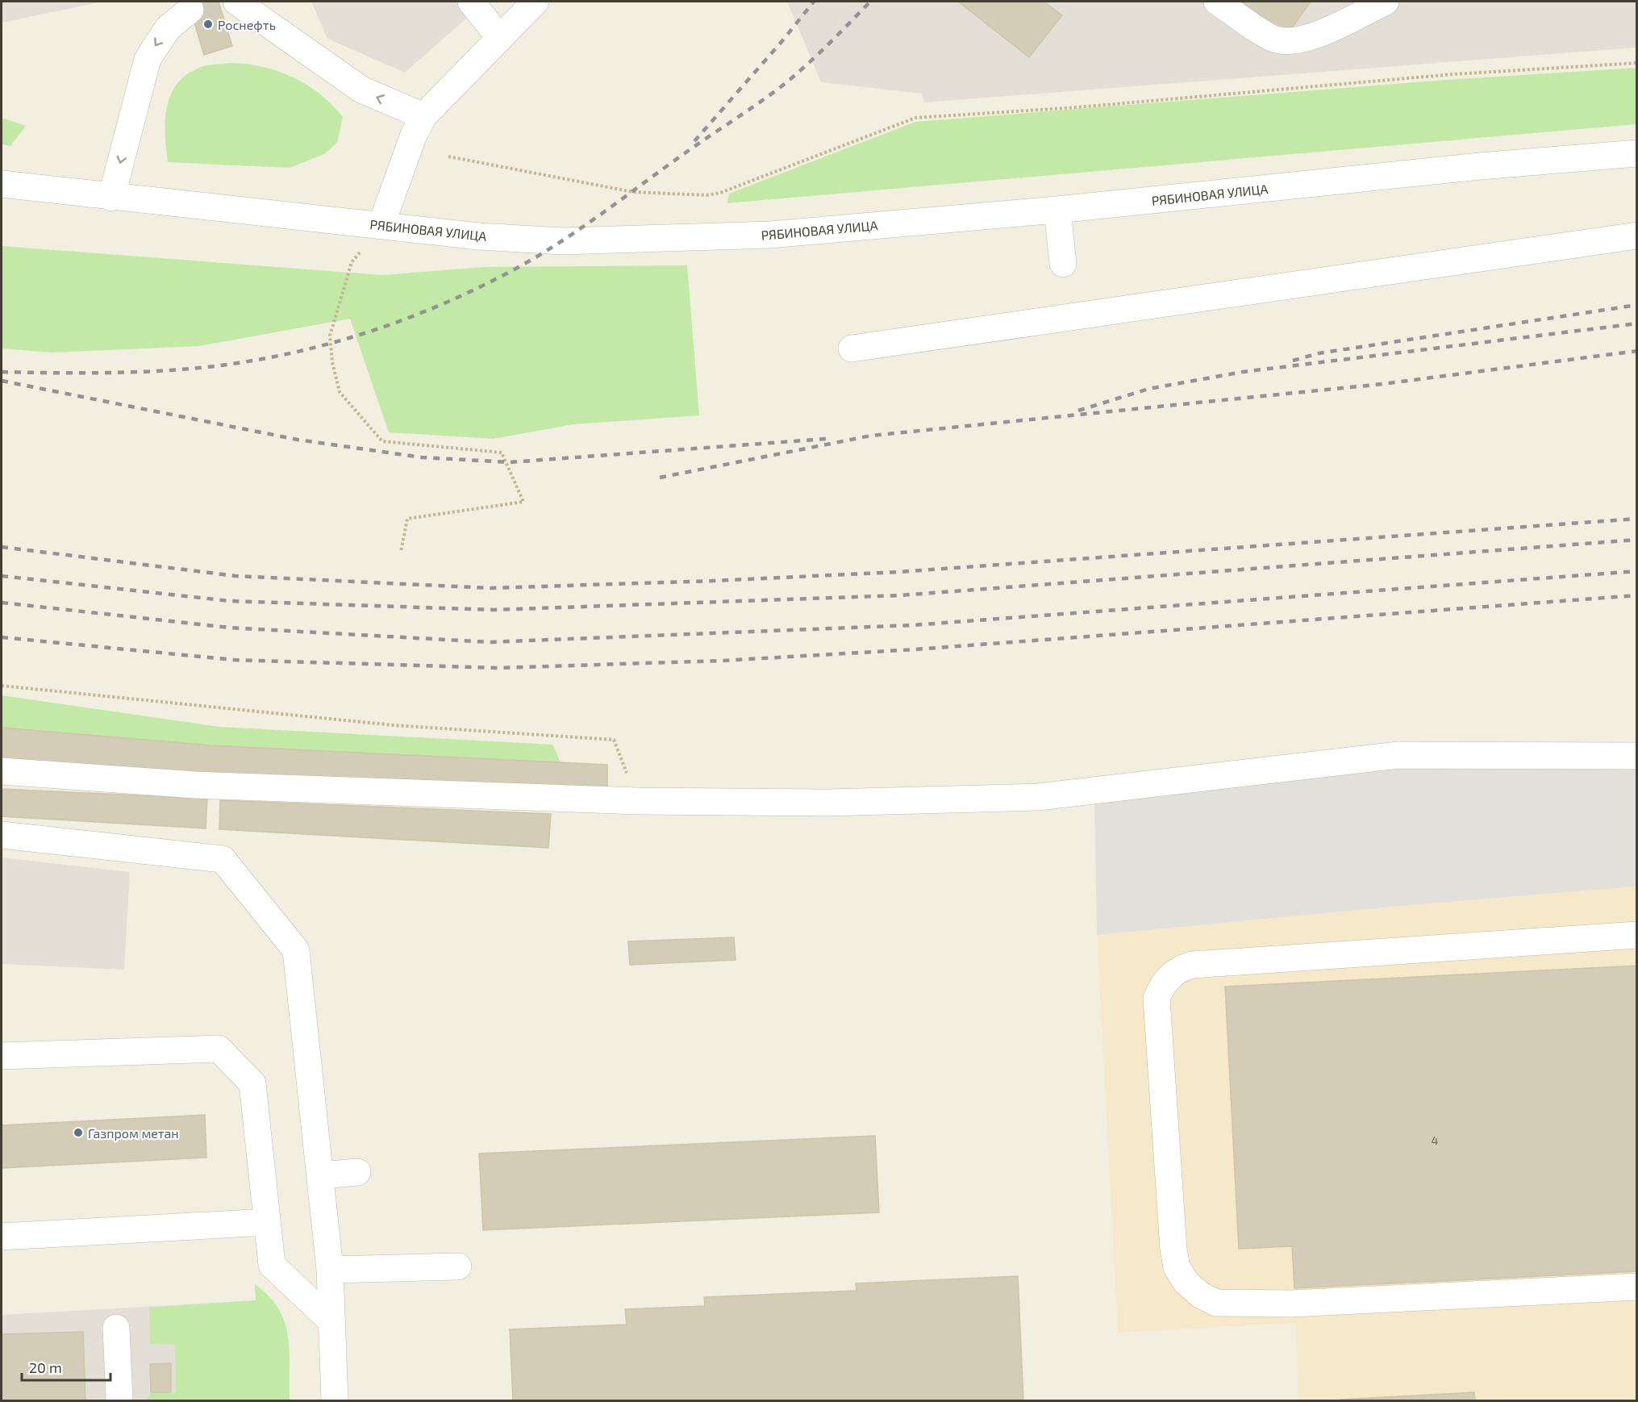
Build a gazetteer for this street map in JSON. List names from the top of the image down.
{
  "streets": {
    "street": ["РЯБИНОВАЯ УЛИЦА"]
  },
  "places": ["Роснефть", "Газпром метан"],
  "house_numbers": ["4"],
  "scale_bar": "20 m"
}
